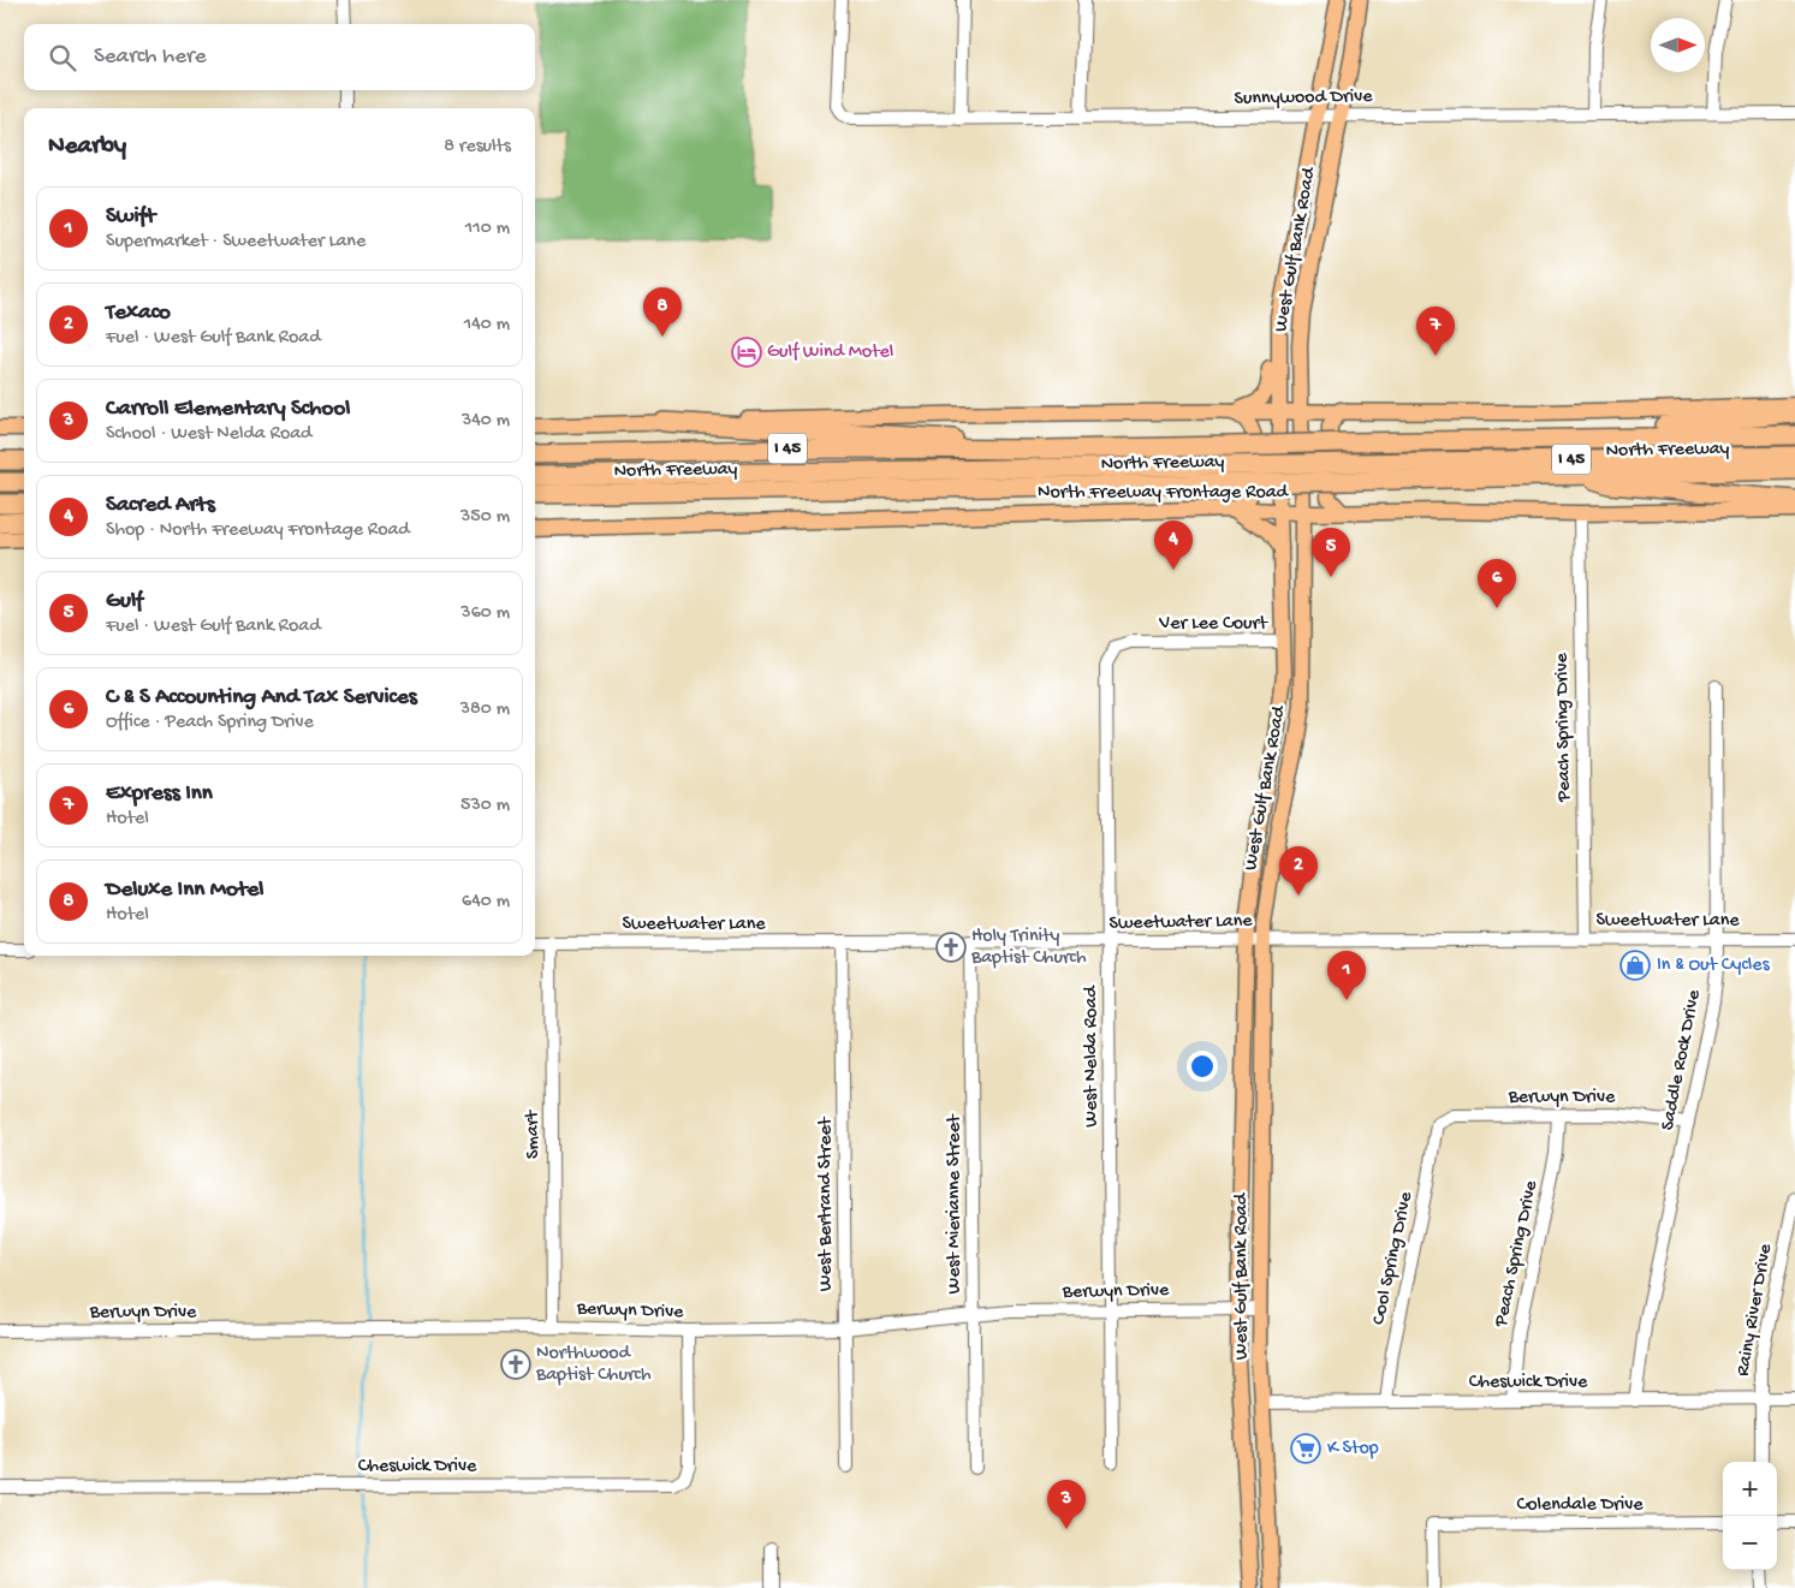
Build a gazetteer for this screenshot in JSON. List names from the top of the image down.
{
  "streets": {
    "highway": ["I 45", "North Freeway"],
    "main road": ["West Gulf Bank Road", "North Freeway Frontage Road"],
    "street": [
      "Sunnywood Drive",
      "Ver Lee Court",
      "Peach Spring Drive",
      "Sweetwater Lane",
      "West Nelda Road",
      "Saddle Rock Drive",
      "Berwyn Drive",
      "Smart",
      "West Bertrand Street",
      "West Mierianne Street",
      "Cool Spring Drive",
      "Rainy River Drive",
      "Cheswick Drive",
      "Colendale Drive"
    ]
  },
  "crossings": [
    ["Sunnywood Drive", "West Gulf Bank Road"],
    ["West Gulf Bank Road", "North Freeway Frontage Road"],
    ["West Gulf Bank Road", "Ver Lee Court"],
    ["West Gulf Bank Road", "Sweetwater Lane"],
    ["West Gulf Bank Road", "Berwyn Drive"],
    ["West Gulf Bank Road", "Cheswick Drive"],
    ["North Freeway Frontage Road", "Peach Spring Drive"],
    ["Ver Lee Court", "West Nelda Road"],
    ["Peach Spring Drive", "Sweetwater Lane"],
    ["Peach Spring Drive", "Berwyn Drive"],
    ["Peach Spring Drive", "Cheswick Drive"],
    ["Sweetwater Lane", "West Nelda Road"],
    ["Sweetwater Lane", "Saddle Rock Drive"],
    ["Sweetwater Lane", "Smart"],
    ["Sweetwater Lane", "West Bertrand Street"],
    ["Sweetwater Lane", "West Mierianne Street"],
    ["West Nelda Road", "Berwyn Drive"],
    ["Saddle Rock Drive", "Berwyn Drive"],
    ["Saddle Rock Drive", "Cheswick Drive"],
    ["Berwyn Drive", "Smart"],
    ["Berwyn Drive", "West Bertrand Street"],
    ["Berwyn Drive", "West Mierianne Street"],
    ["Berwyn Drive", "Cool Spring Drive"],
    ["Berwyn Drive", "Cheswick Drive"],
    ["Cool Spring Drive", "Cheswick Drive"],
    ["Rainy River Drive", "Cheswick Drive"]
  ],
  "places": {
    "hotel": ["Gulf Wind Motel"],
    "church": ["Holy Trinity Baptist Church", "Northwood Baptist Church"],
    "shop": ["In & Out Cycles"],
    "supermarket": ["K Stop"]
  },
  "north": "right",
  "page": {
    "search": "Search here",
    "heading": ["Nearby", "8 results"],
    "list": [
      {
        "mark": "1",
        "name": "Swift",
        "note": "Supermarket · Sweetwater Lane",
        "value": "110 m"
      },
      {
        "mark": "2",
        "name": "Texaco",
        "note": "Fuel · West Gulf Bank Road",
        "value": "140 m"
      },
      {
        "mark": "3",
        "name": "Carroll Elementary School",
        "note": "School · West Nelda Road",
        "value": "340 m"
      },
      {
        "mark": "4",
        "name": "Sacred Arts",
        "note": "Shop · North Freeway Frontage Road",
        "value": "350 m"
      },
      {
        "mark": "5",
        "name": "Gulf",
        "note": "Fuel · West Gulf Bank Road",
        "value": "360 m"
      },
      {
        "mark": "6",
        "name": "C & S Accounting And Tax Services",
        "note": "Office · Peach Spring Drive",
        "value": "380 m"
      },
      {
        "mark": "7",
        "name": "Express Inn",
        "note": "Hotel",
        "value": "530 m"
      },
      {
        "mark": "8",
        "name": "Deluxe Inn Motel",
        "note": "Hotel",
        "value": "640 m"
      }
    ],
    "pins": [
      "8",
      "7",
      "4",
      "5",
      "6",
      "2",
      "1",
      "3"
    ],
    "map_buttons": ["+", "−"]
  }
}
